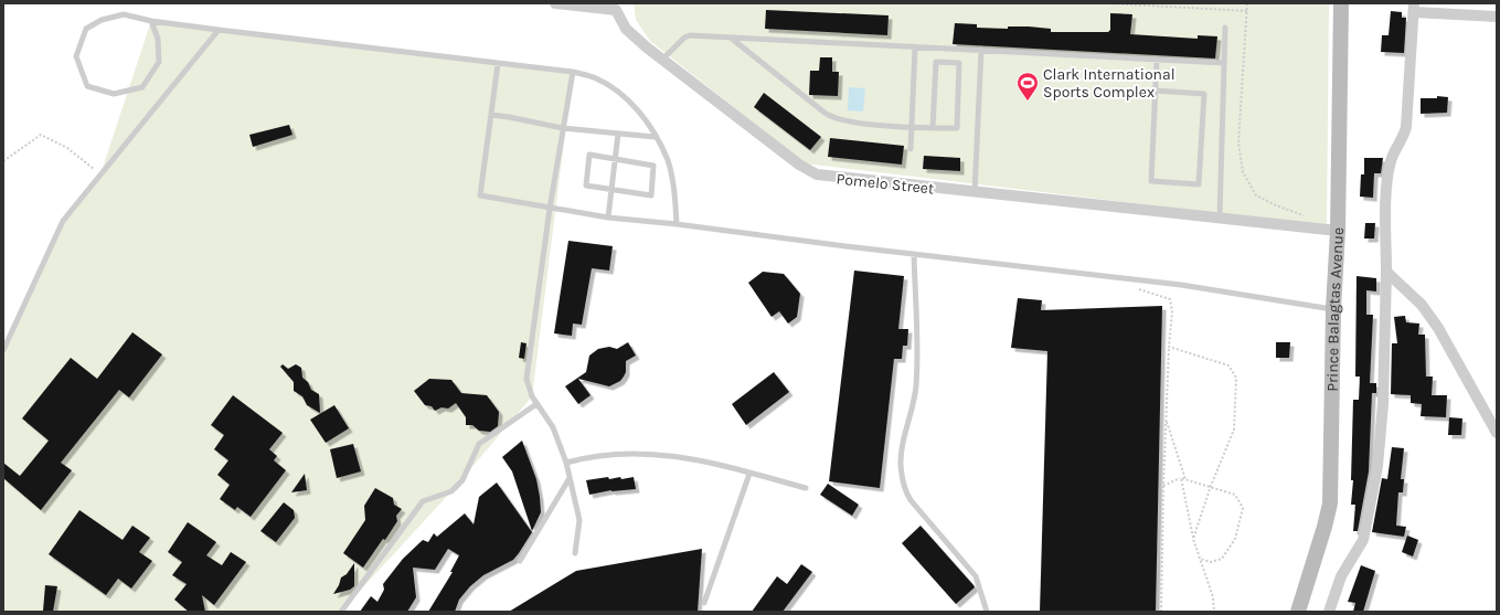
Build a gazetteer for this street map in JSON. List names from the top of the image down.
{
  "streets": {
    "main road": ["Prince Balagtas Avenue"],
    "street": ["Pomelo Street"]
  },
  "crossings": [
    ["Pomelo Street", "Prince Balagtas Avenue"]
  ],
  "places": {
    "sports": ["Clark International Sports Complex"]
  }
}
